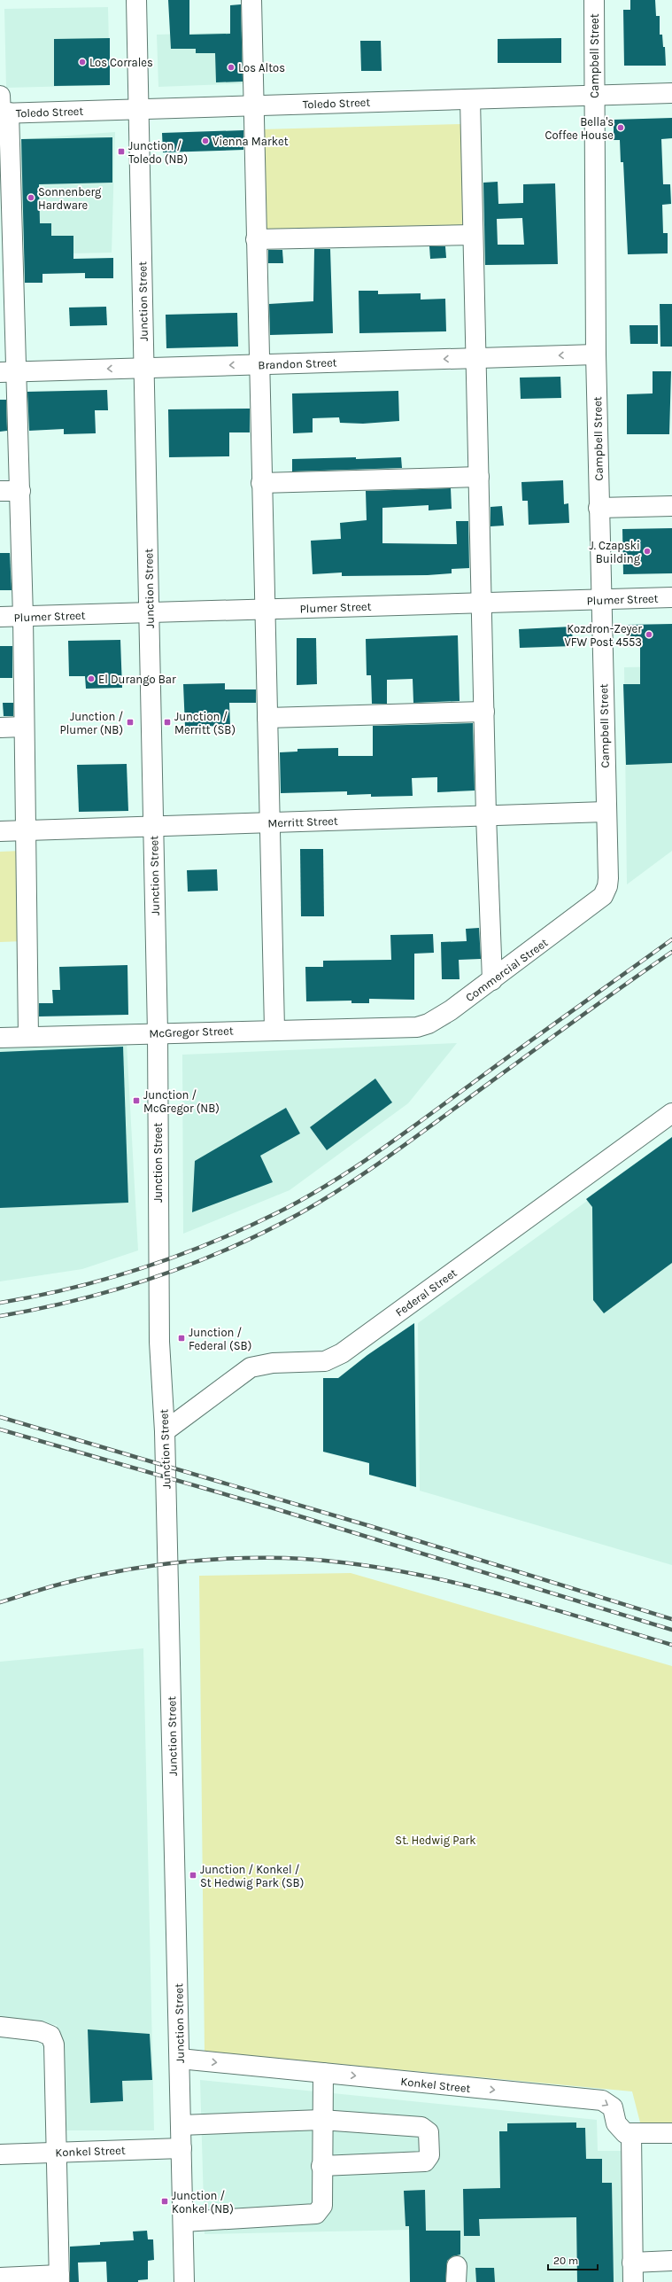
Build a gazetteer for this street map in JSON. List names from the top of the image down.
{
  "streets": {
    "street": [
      "Campbell Street",
      "Toledo Street",
      "Junction Street",
      "Brandon Street",
      "Plumer Street",
      "Merritt Street",
      "Commercial Street",
      "McGregor Street",
      "Federal Street",
      "Konkel Street"
    ]
  },
  "crossings": [
    ["Campbell Street", "Toledo Street"],
    ["Campbell Street", "Brandon Street"],
    ["Campbell Street", "Plumer Street"],
    ["Campbell Street", "Merritt Street"],
    ["Campbell Street", "Commercial Street"],
    ["Toledo Street", "Junction Street"],
    ["Junction Street", "Brandon Street"],
    ["Junction Street", "Plumer Street"],
    ["Junction Street", "Merritt Street"],
    ["Junction Street", "McGregor Street"],
    ["Junction Street", "Federal Street"],
    ["Junction Street", "Konkel Street"],
    ["Commercial Street", "McGregor Street"]
  ],
  "parks": ["St. Hedwig Park"],
  "places": {
    "other": [
      "Los Corrales",
      "Los Altos",
      "Bella's Coffee House",
      "Vienna Market",
      "Sonnenberg Hardware",
      "J. Czapski Building",
      "Kozdron-Zeyer VFW Post 4553",
      "El Durango Bar"
    ],
    "transit": [
      "Junction / Toledo (NB)",
      "Junction / Plumer (NB)",
      "Junction / Merritt (SB)",
      "Junction / McGregor (NB)",
      "Junction / Federal (SB)",
      "Junction / Konkel / St Hedwig Park (SB)",
      "Junction / Konkel (NB)"
    ]
  },
  "scale_bar": "20 m"
}
